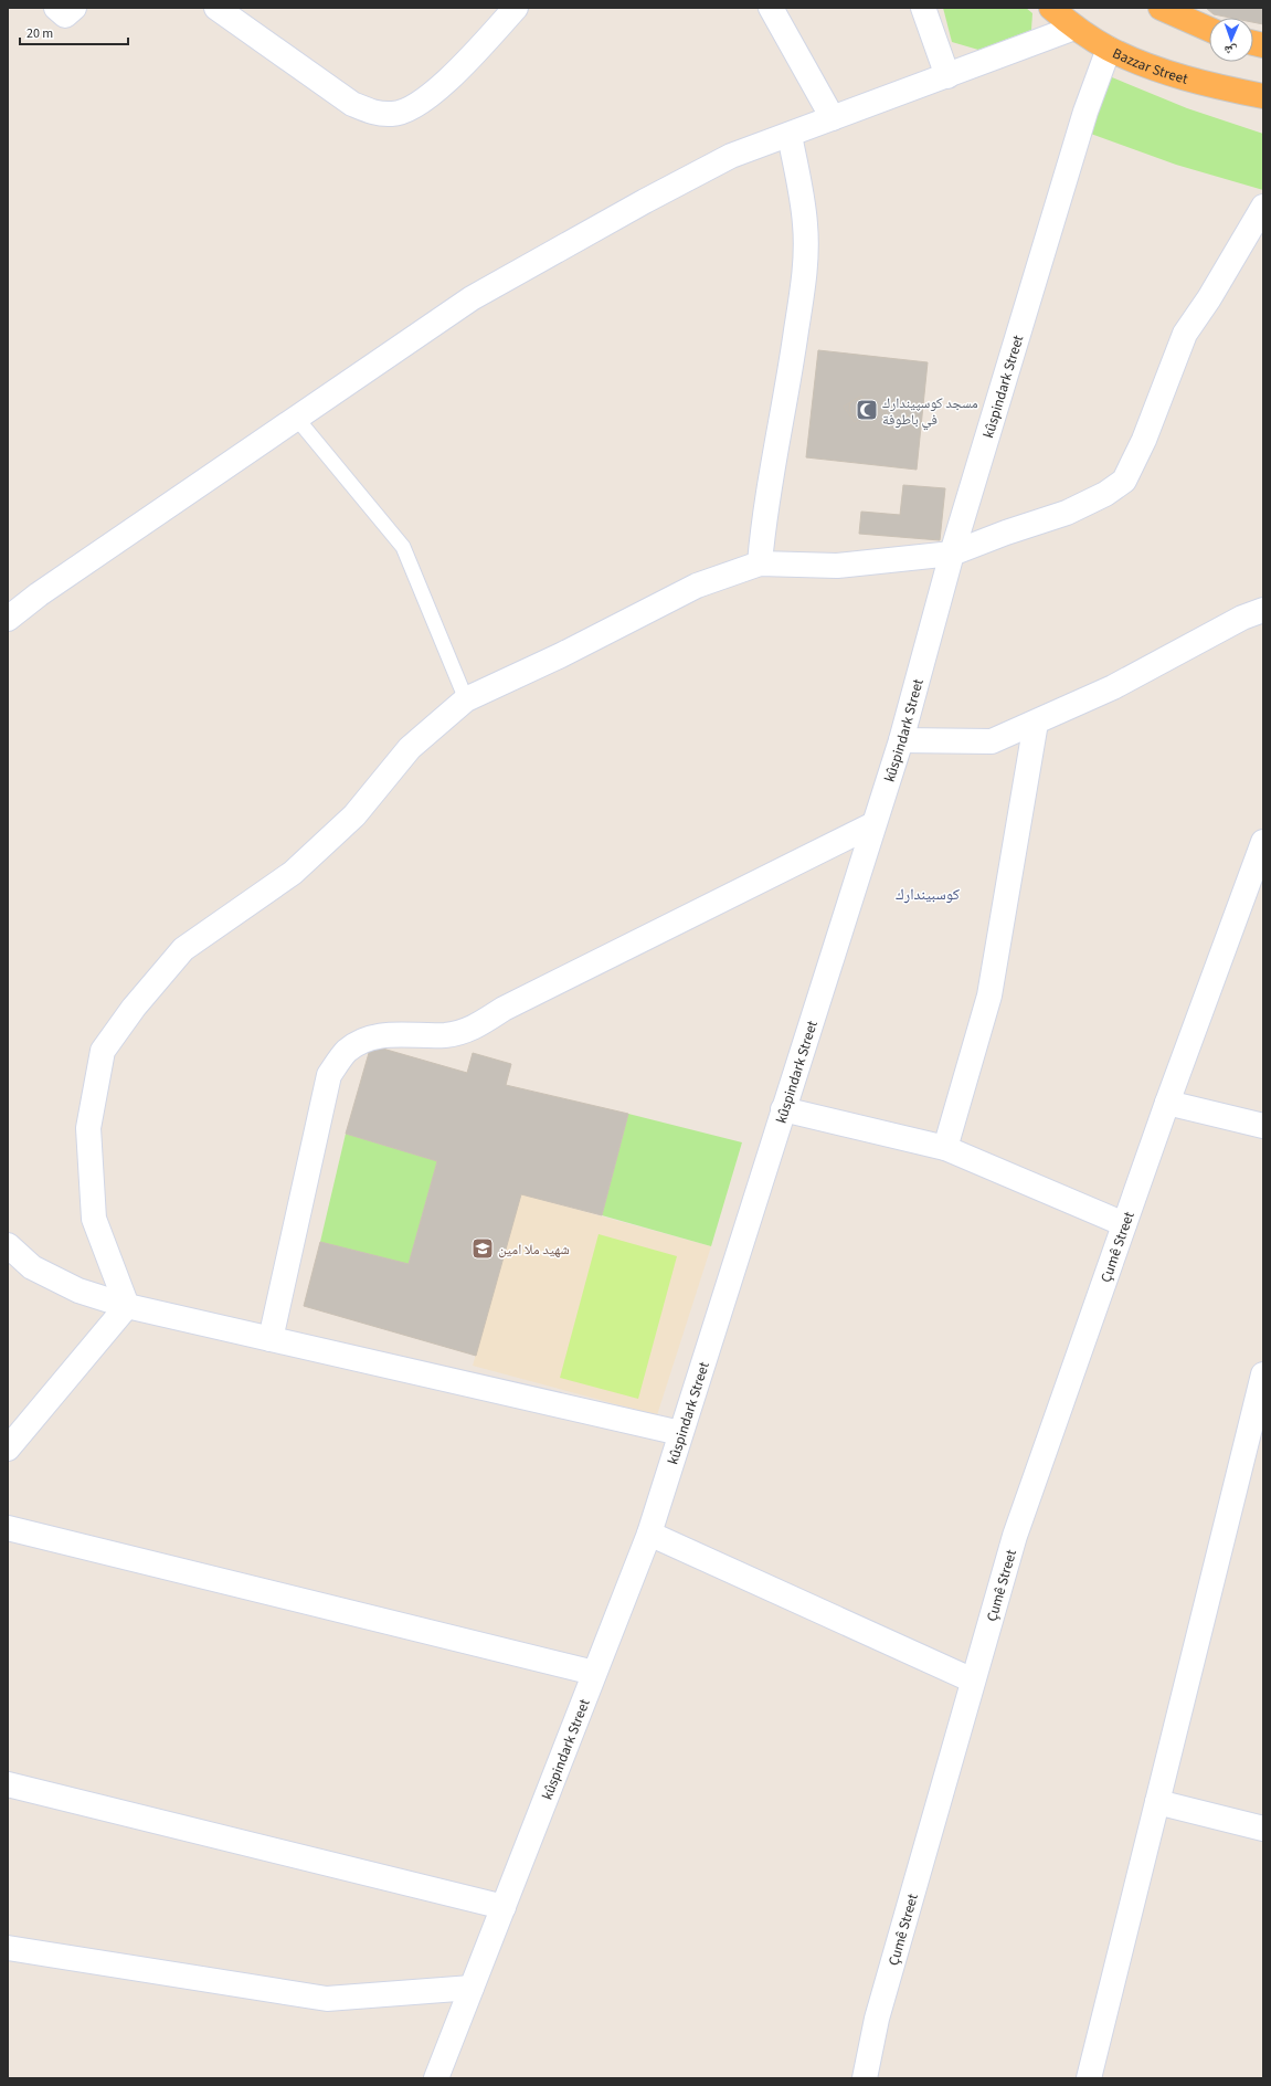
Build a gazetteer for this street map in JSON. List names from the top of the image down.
{
  "streets": {
    "highway": ["Bazzar Street"],
    "street": ["kûspindark Street", "Çumê Street"]
  },
  "crossings": [
    ["Bazzar Street", "kûspindark Street"]
  ],
  "districts": ["كوسبيندارك"],
  "places": {
    "mosque": ["مسجد كوسپيندارك في باطوفة"],
    "school or university": ["شهيد ملا امين"]
  },
  "scale_bar": "20 m",
  "north": "bottom"
}
